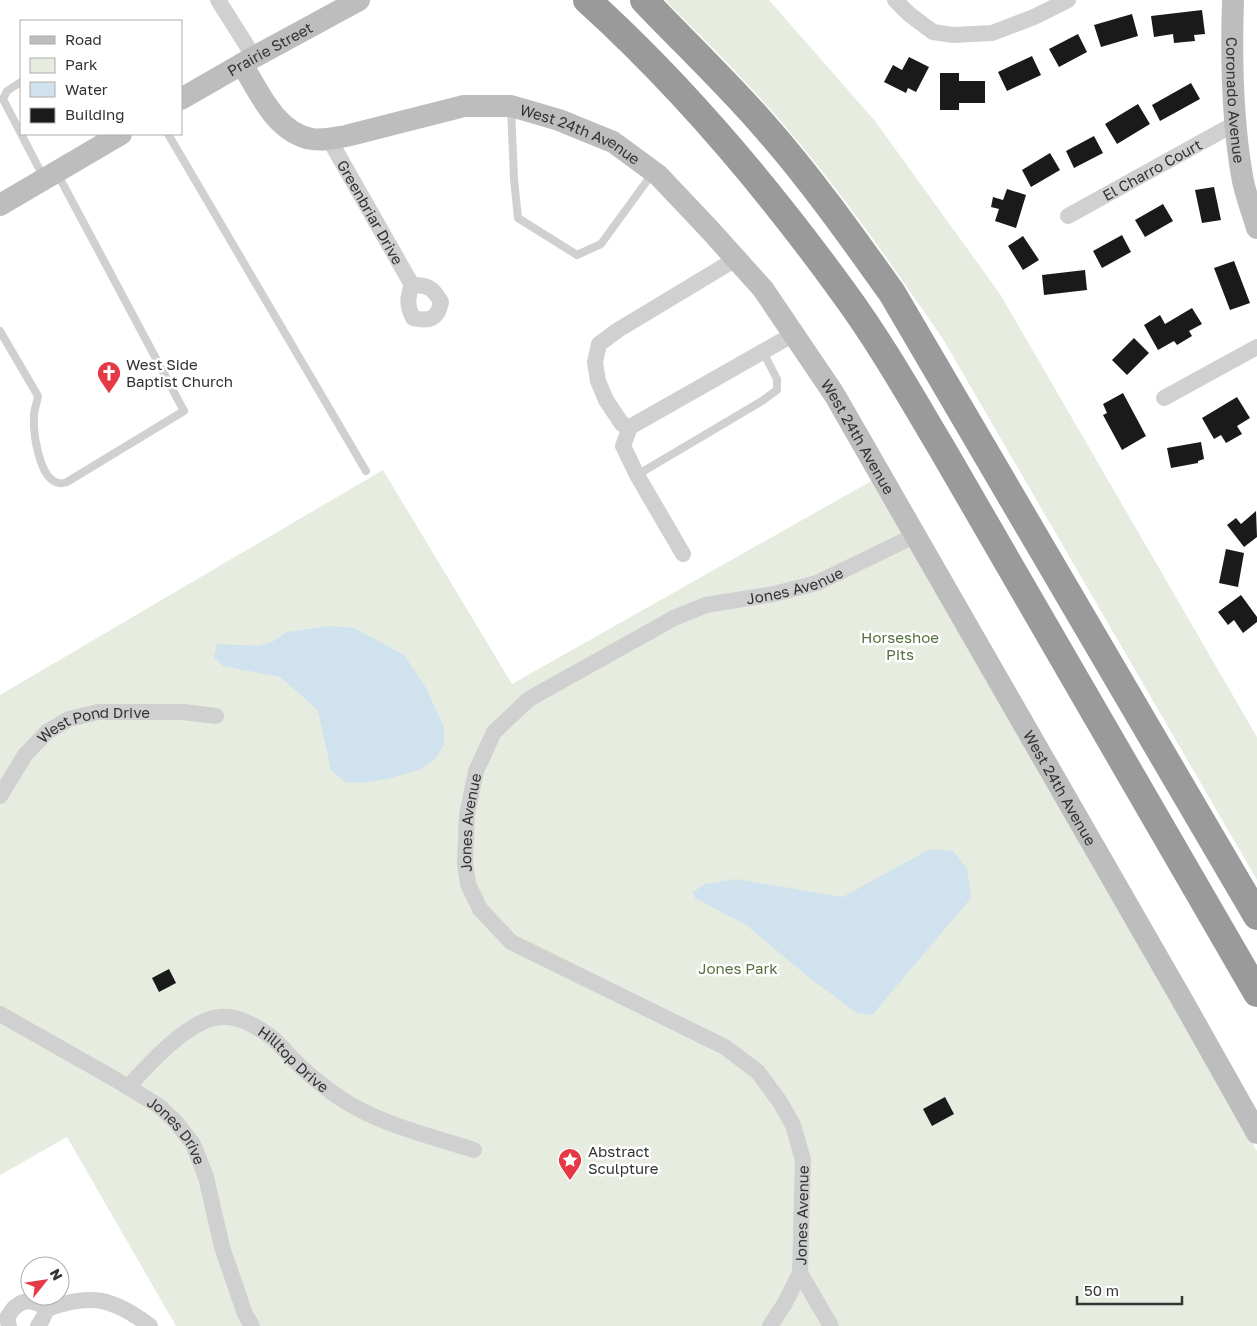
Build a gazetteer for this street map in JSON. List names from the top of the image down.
{
  "streets": {
    "street": [
      "Prairie Street",
      "Coronado Avenue",
      "West 24th Avenue",
      "El Charro Court",
      "Greenbriar Drive",
      "Jones Avenue",
      "West Pond Drive",
      "Hilltop Drive",
      "Jones Drive"
    ]
  },
  "crossings": [
    ["Prairie Street", "West 24th Avenue"],
    ["Coronado Avenue", "El Charro Court"],
    ["West 24th Avenue", "Greenbriar Drive"],
    ["West 24th Avenue", "Jones Avenue"],
    ["Hilltop Drive", "Jones Drive"]
  ],
  "parks": ["Horseshoe Pits", "Jones Park"],
  "places": {
    "church": ["West Side Baptist Church"],
    "place": ["Abstract Sculpture"]
  },
  "legend": [
    "Road",
    "Park",
    "Water",
    "Building"
  ],
  "scale_bar": "50 m",
  "north": "top right"
}
